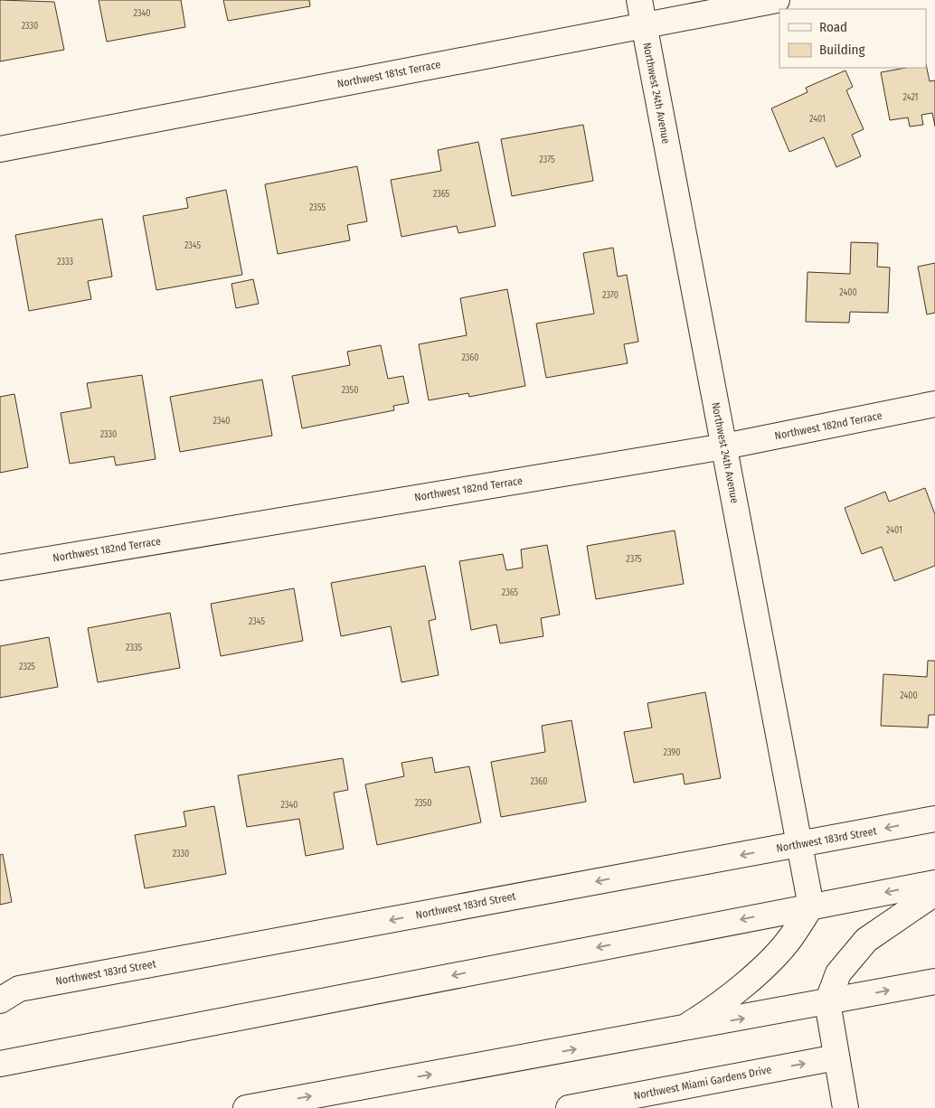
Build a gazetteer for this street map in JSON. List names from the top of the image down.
{
  "streets": {
    "street": [
      "Northwest 181st Terrace",
      "Northwest 24th Avenue",
      "Northwest 182nd Terrace",
      "Northwest 183rd Street",
      "Northwest Miami Gardens Drive"
    ]
  },
  "crossings": [
    ["Northwest 181st Terrace", "Northwest 24th Avenue"],
    ["Northwest 24th Avenue", "Northwest 182nd Terrace"],
    ["Northwest 24th Avenue", "Northwest 183rd Street"]
  ],
  "house_numbers": [
    "2340",
    "2330",
    "2421",
    "2401",
    "2375",
    "2365",
    "2355",
    "2345",
    "2333",
    "2400",
    "2370",
    "2360",
    "2350",
    "2340",
    "2330",
    "2401",
    "2375",
    "2365",
    "2345",
    "2335",
    "2325",
    "2400",
    "2390",
    "2360",
    "2350",
    "2340",
    "2330"
  ],
  "legend": ["Road", "Building"]
}
